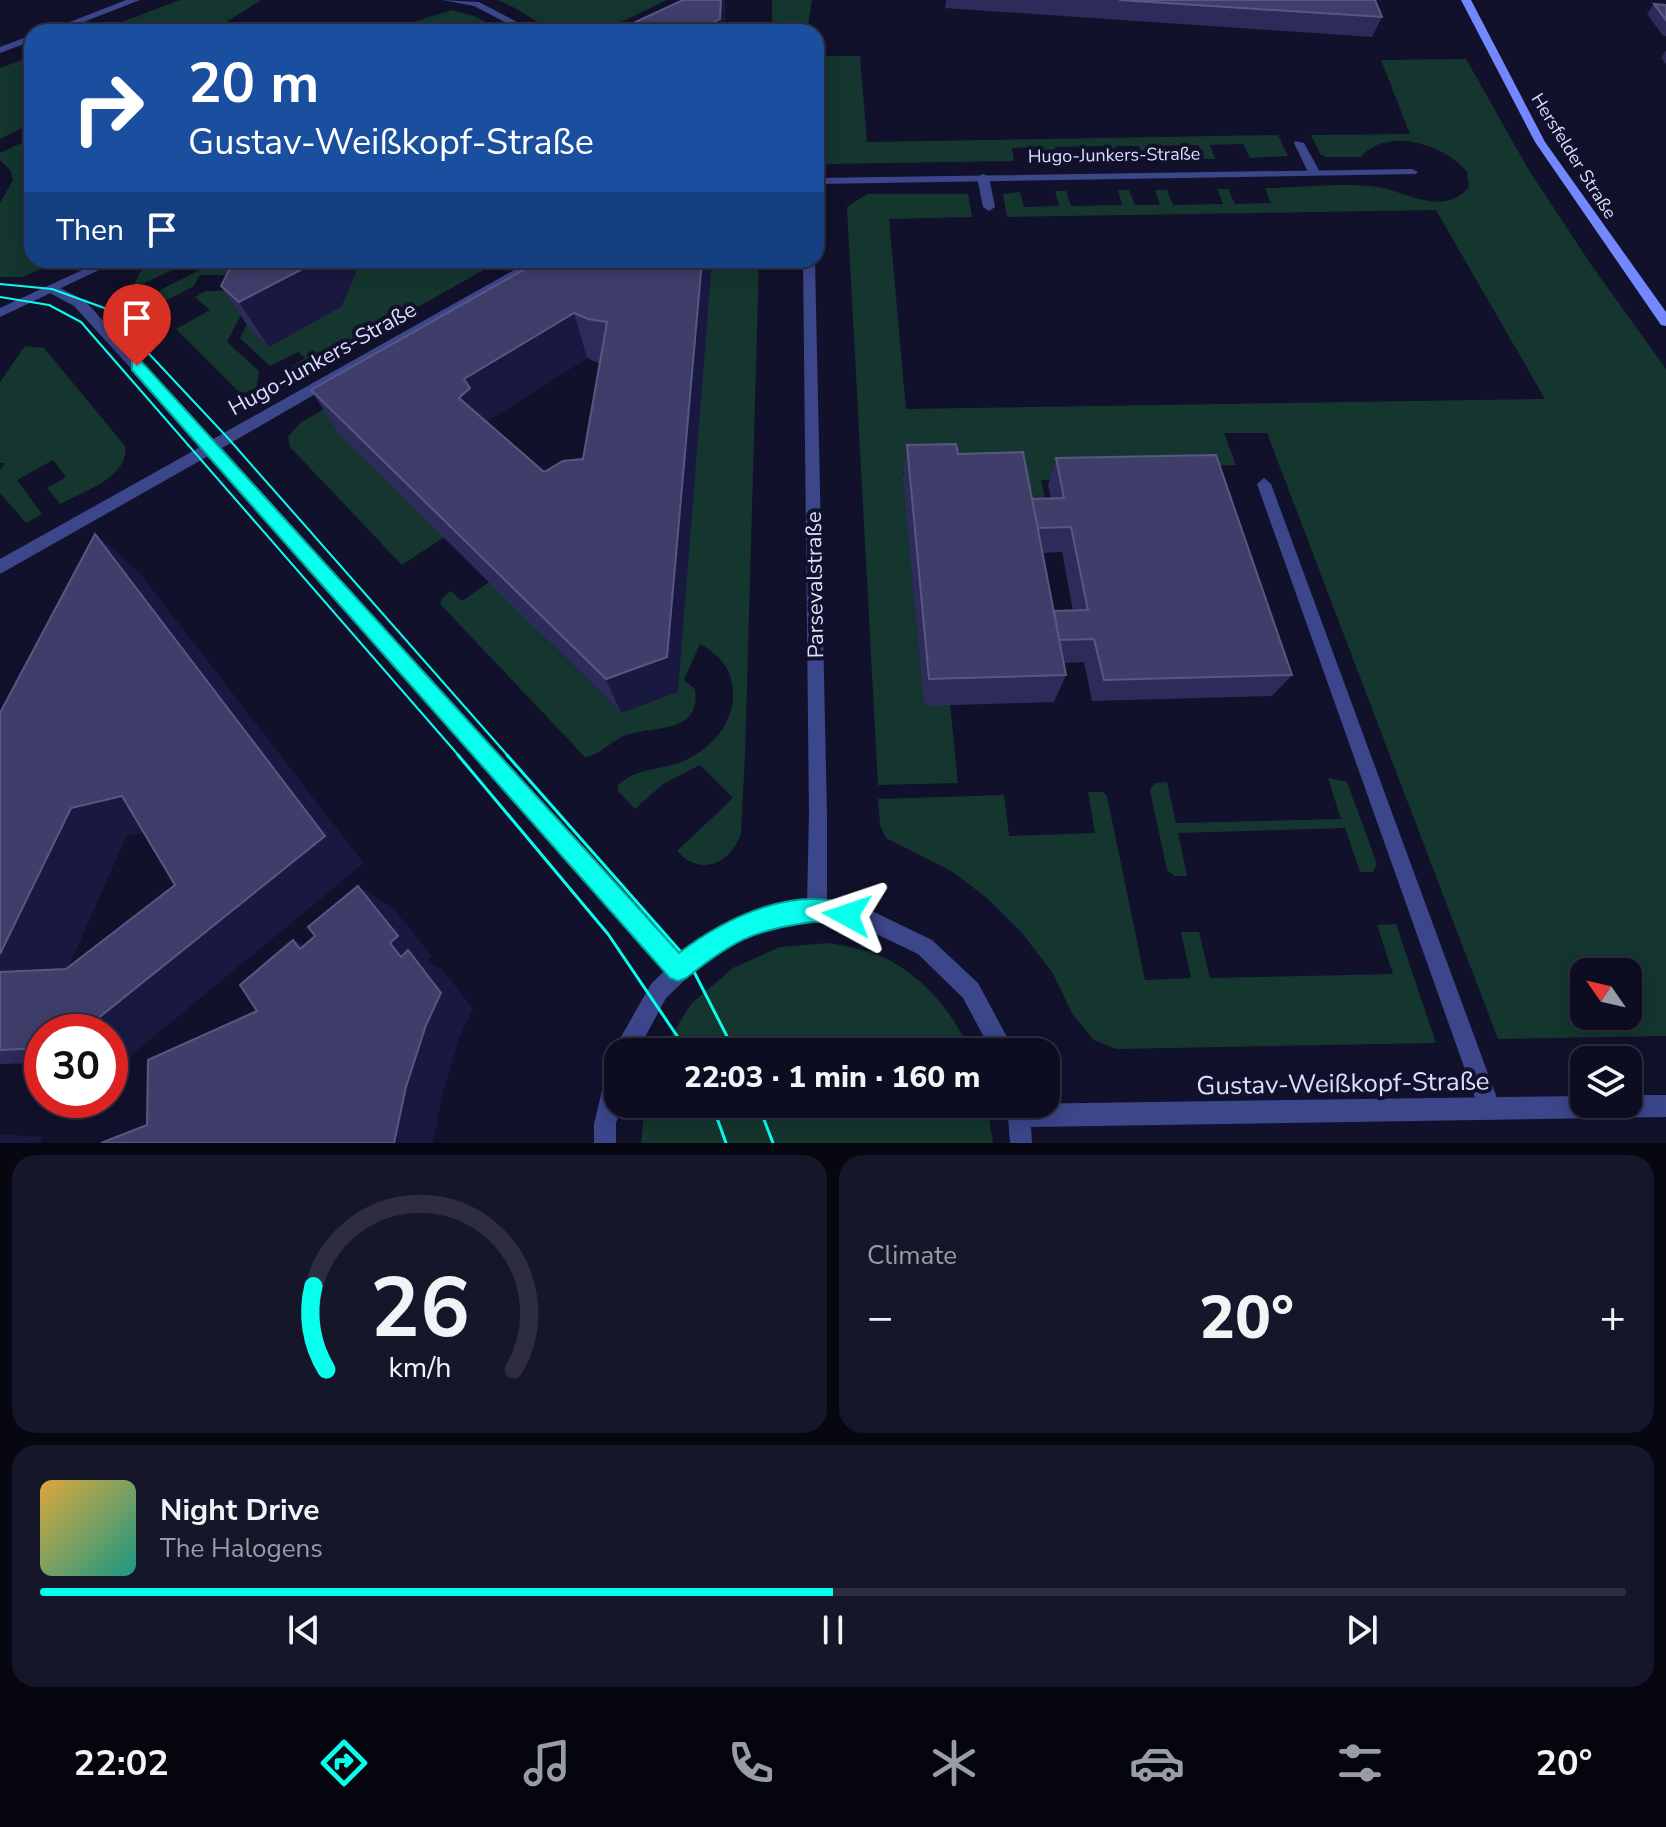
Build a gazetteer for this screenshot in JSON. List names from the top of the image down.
{
  "streets": {
    "main road": ["Hersfelder Straße"],
    "street": ["Hugo-Junkers-Straße", "Parsevalstraße", "Gustav-Weißkopf-Straße"]
  },
  "north": "top left",
  "page": {
    "turn": ["20 m", "Gustav-Weißkopf-Straße"],
    "then": "Then",
    "limit": "30",
    "trip": "22:03 · 1 min · 160 m",
    "tile": "Climate",
    "heat": ["−", "20°", "+"],
    "song": ["Night Drive", "The Halogens"],
    "tabs": ["22:02", "20°"],
    "gauge": ["26", "km/h"]
  }
}
